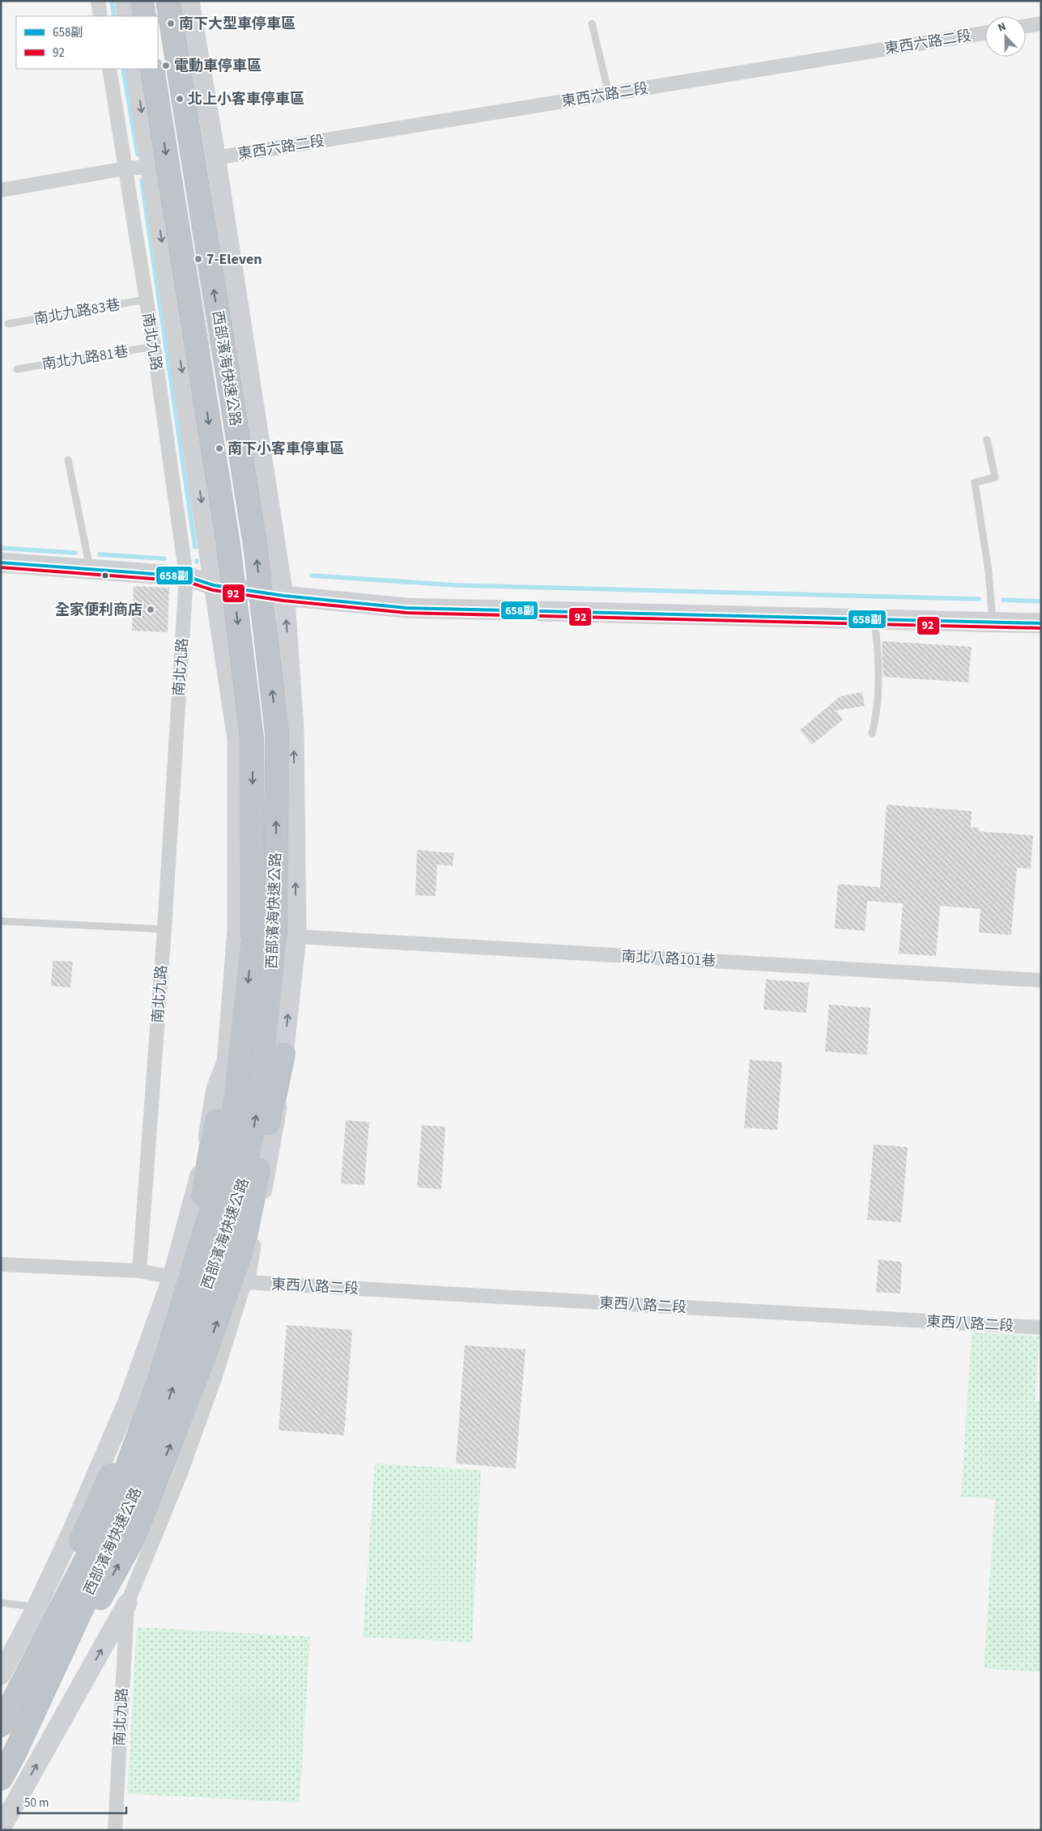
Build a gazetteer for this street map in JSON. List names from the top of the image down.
{
  "streets": {
    "highway": ["西部濱海快速公路"],
    "street": [
      "東西六路二段",
      "南北九路",
      "南北八路101巷",
      "東西八路二段"
    ],
    "lane": ["南北九路83巷", "南北九路81巷"]
  },
  "crossings": [
    ["南北九路83巷", "南北九路"],
    ["南北九路", "南北九路81巷"],
    ["南北九路", "東西八路二段"],
    ["西部濱海快速公路", "南北八路101巷"]
  ],
  "places": [
    "南下大型車停車區",
    "電動車停車區",
    "北上小客車停車區",
    "7-Eleven",
    "南下小客車停車區",
    "全家便利商店"
  ],
  "lines": ["transit line 658副", "transit line 92"],
  "legend": ["658副", "92"],
  "scale_bar": "50 m",
  "north": "top"
}
